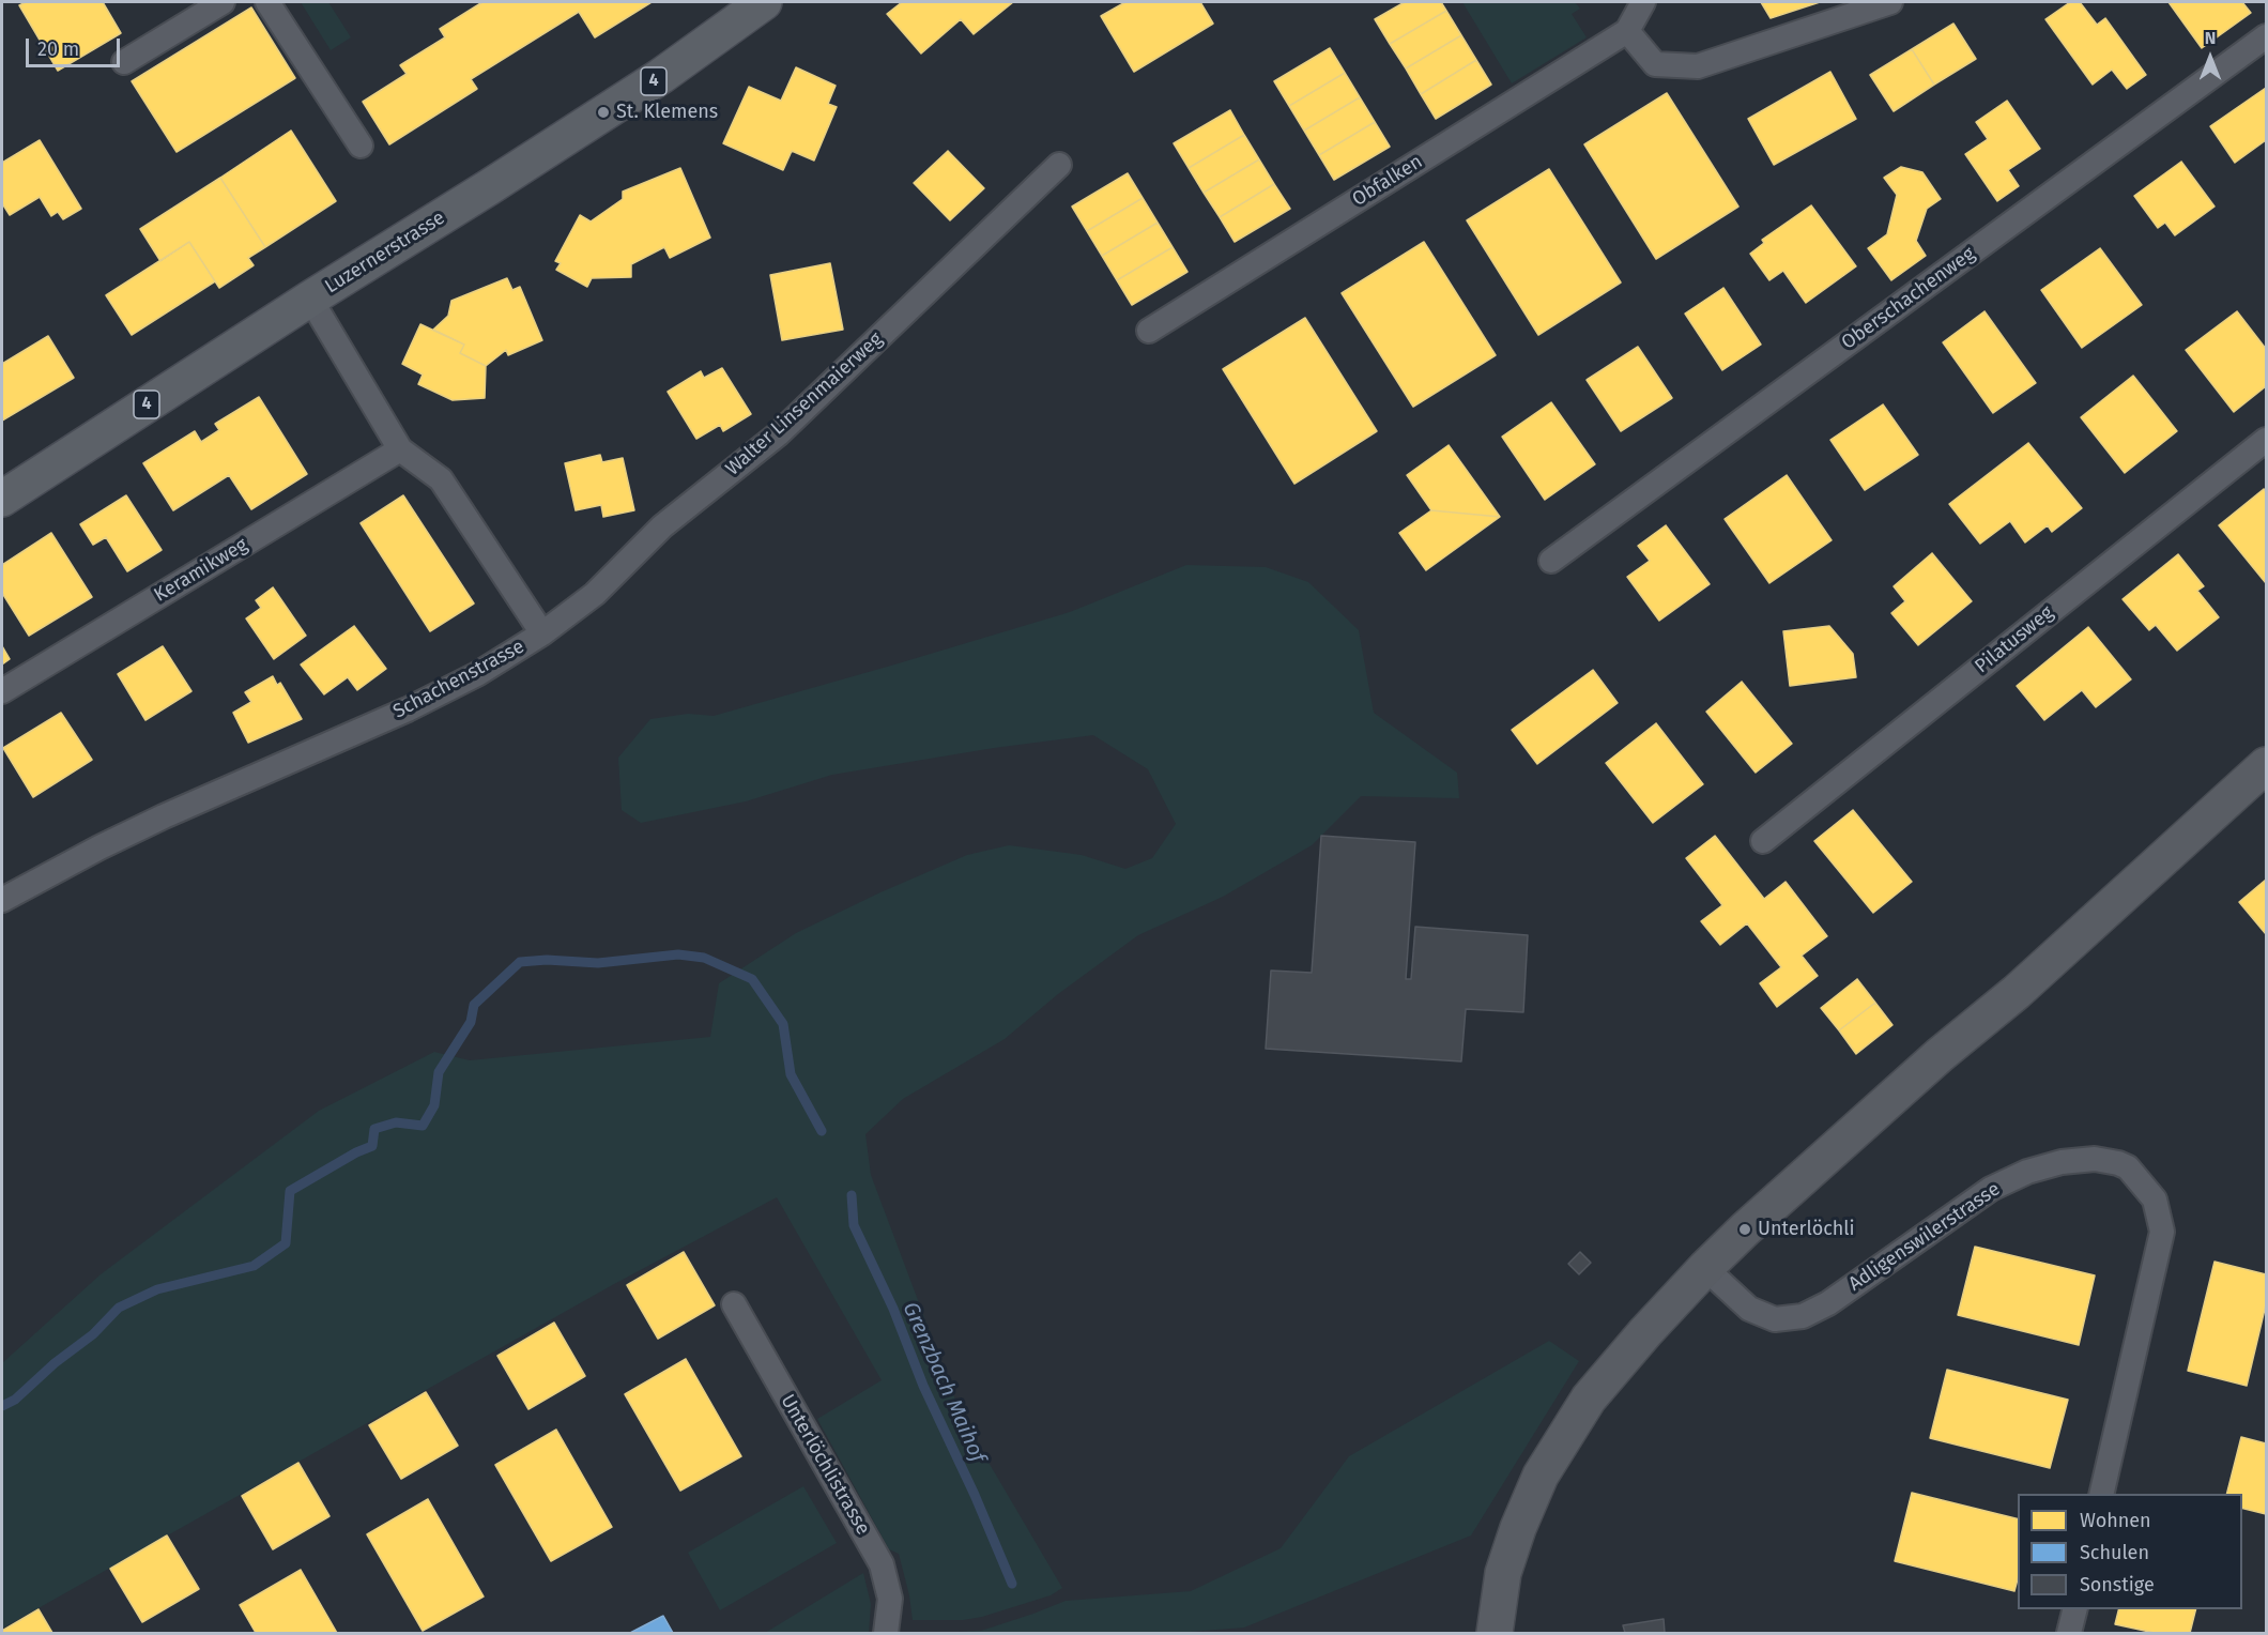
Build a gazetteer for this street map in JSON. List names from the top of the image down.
{
  "streets": {
    "main road": ["4", "Luzernerstrasse"],
    "street": [
      "Obfalken",
      "Oberschachenweg",
      "Walter Linsenmaierweg",
      "Keramikweg",
      "Pilatusweg",
      "Schachenstrasse",
      "Adligenswilerstrasse",
      "Unterlöchlistrasse"
    ]
  },
  "crossings": [
    ["Luzernerstrasse", "Schachenstrasse"],
    ["Walter Linsenmaierweg", "Schachenstrasse"],
    ["Keramikweg", "Schachenstrasse"]
  ],
  "water": ["Grenzbach Maihof"],
  "places": ["St. Klemens", "Unterlöchli"],
  "legend": ["Wohnen", "Schulen", "Sonstige"],
  "scale_bar": "20 m",
  "north": "top"
}
